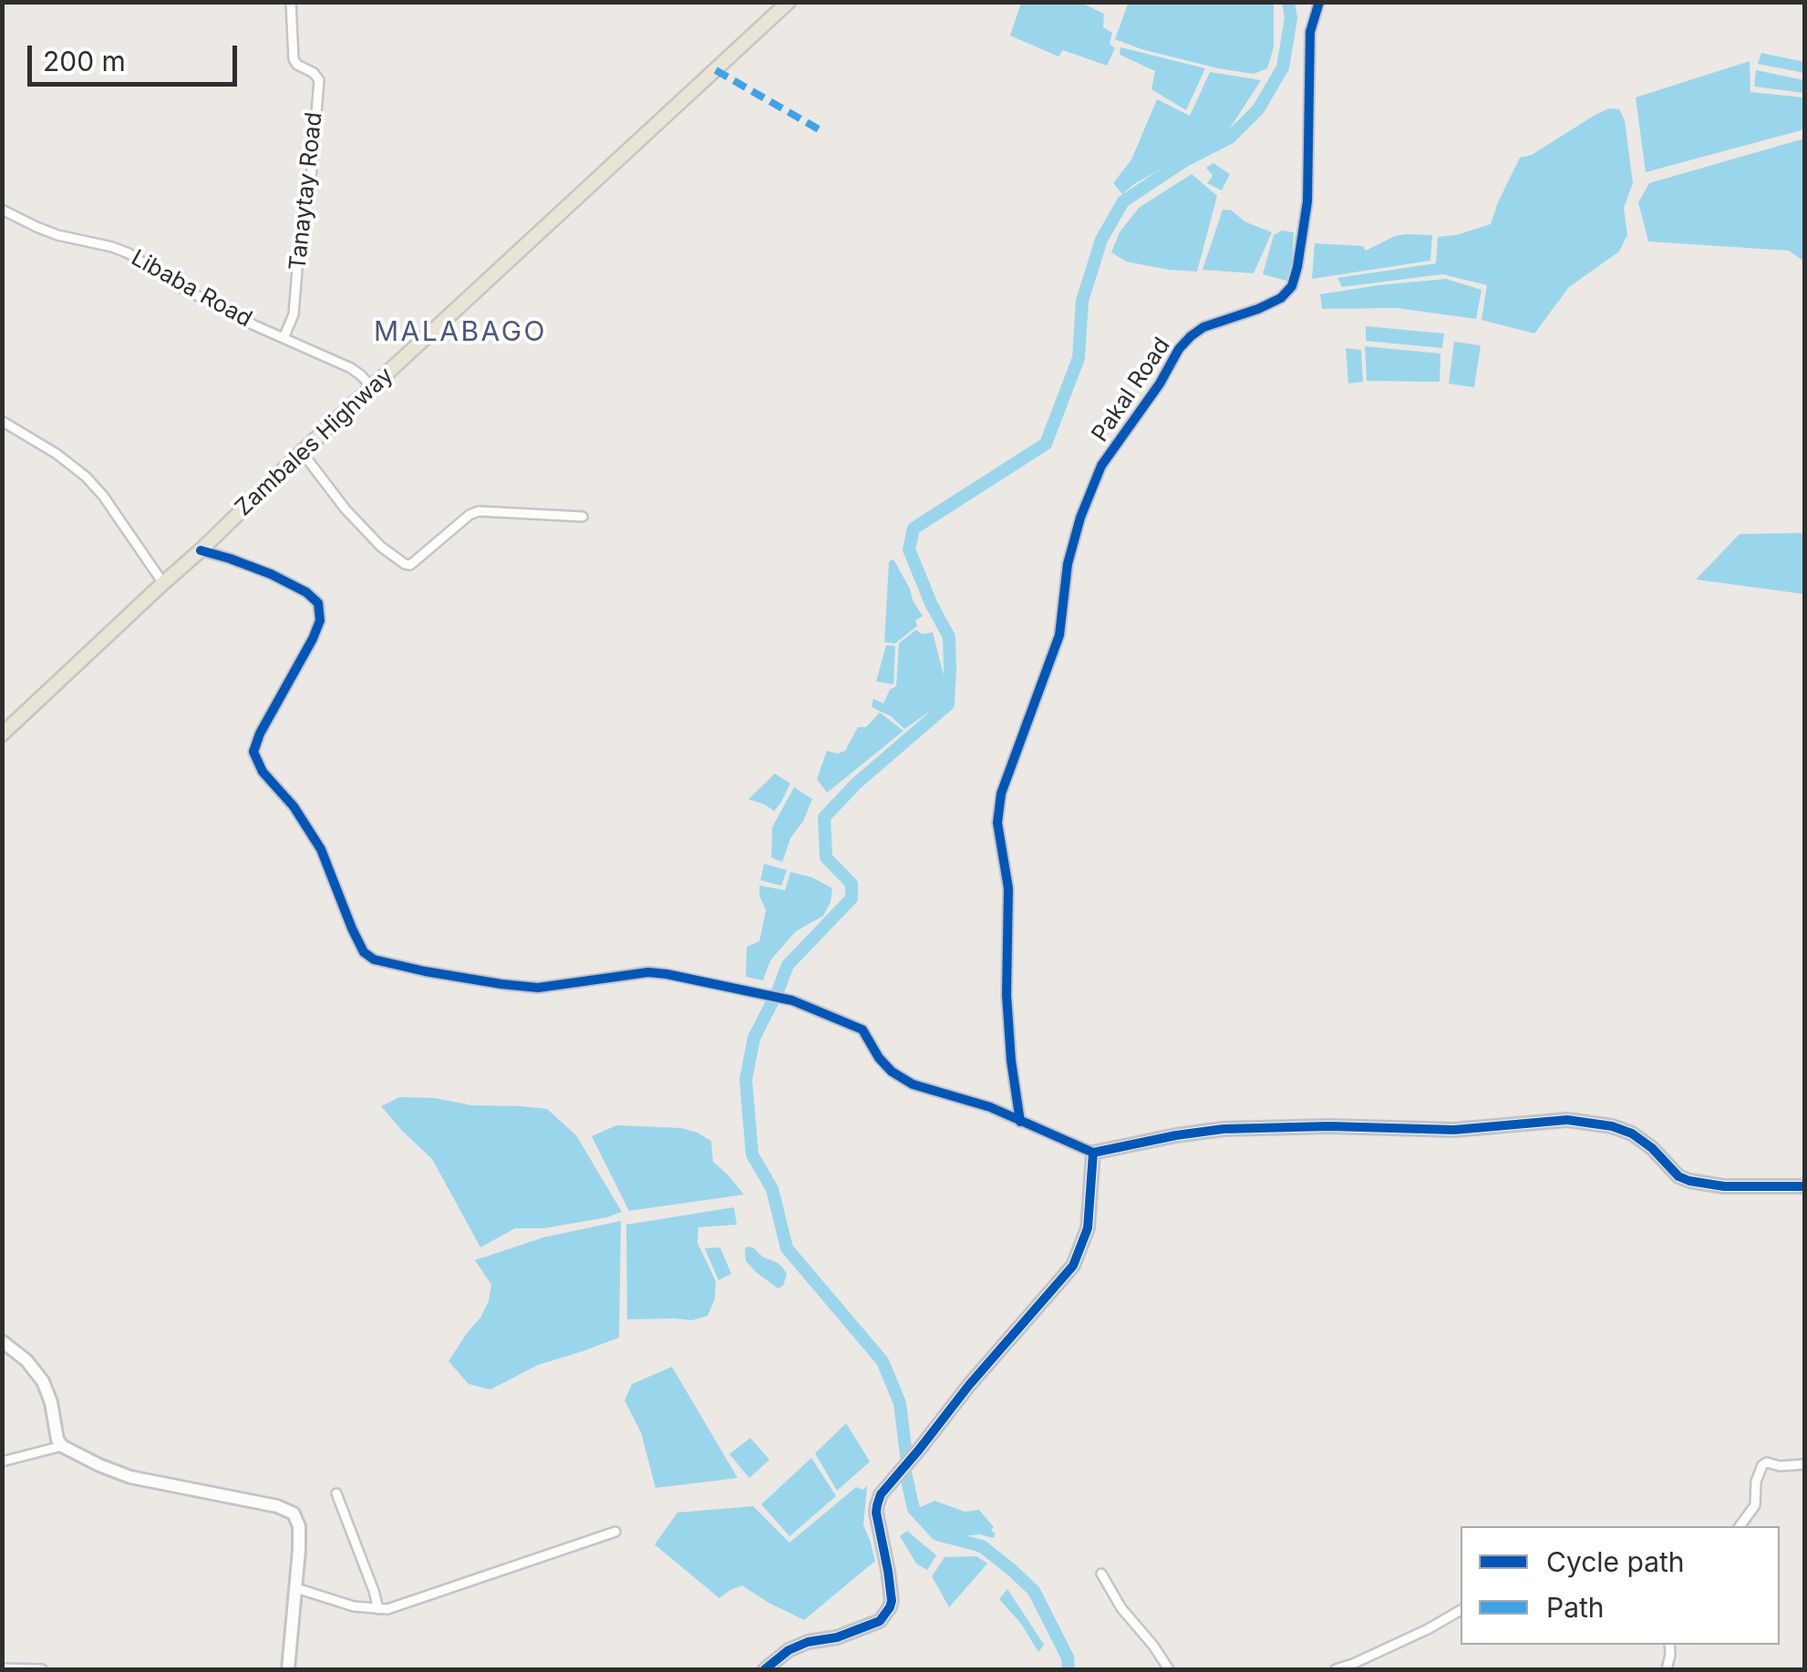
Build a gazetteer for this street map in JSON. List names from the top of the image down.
{
  "streets": {
    "main road": ["Zambales Highway"],
    "street": ["Tanaytay Road", "Libaba Road", "Pakal Road"]
  },
  "crossings": [
    ["Tanaytay Road", "Libaba Road"],
    ["Libaba Road", "Zambales Highway"]
  ],
  "districts": ["MALABAGO"],
  "legend": ["Cycle path", "Path"],
  "scale_bar": "200 m"
}
